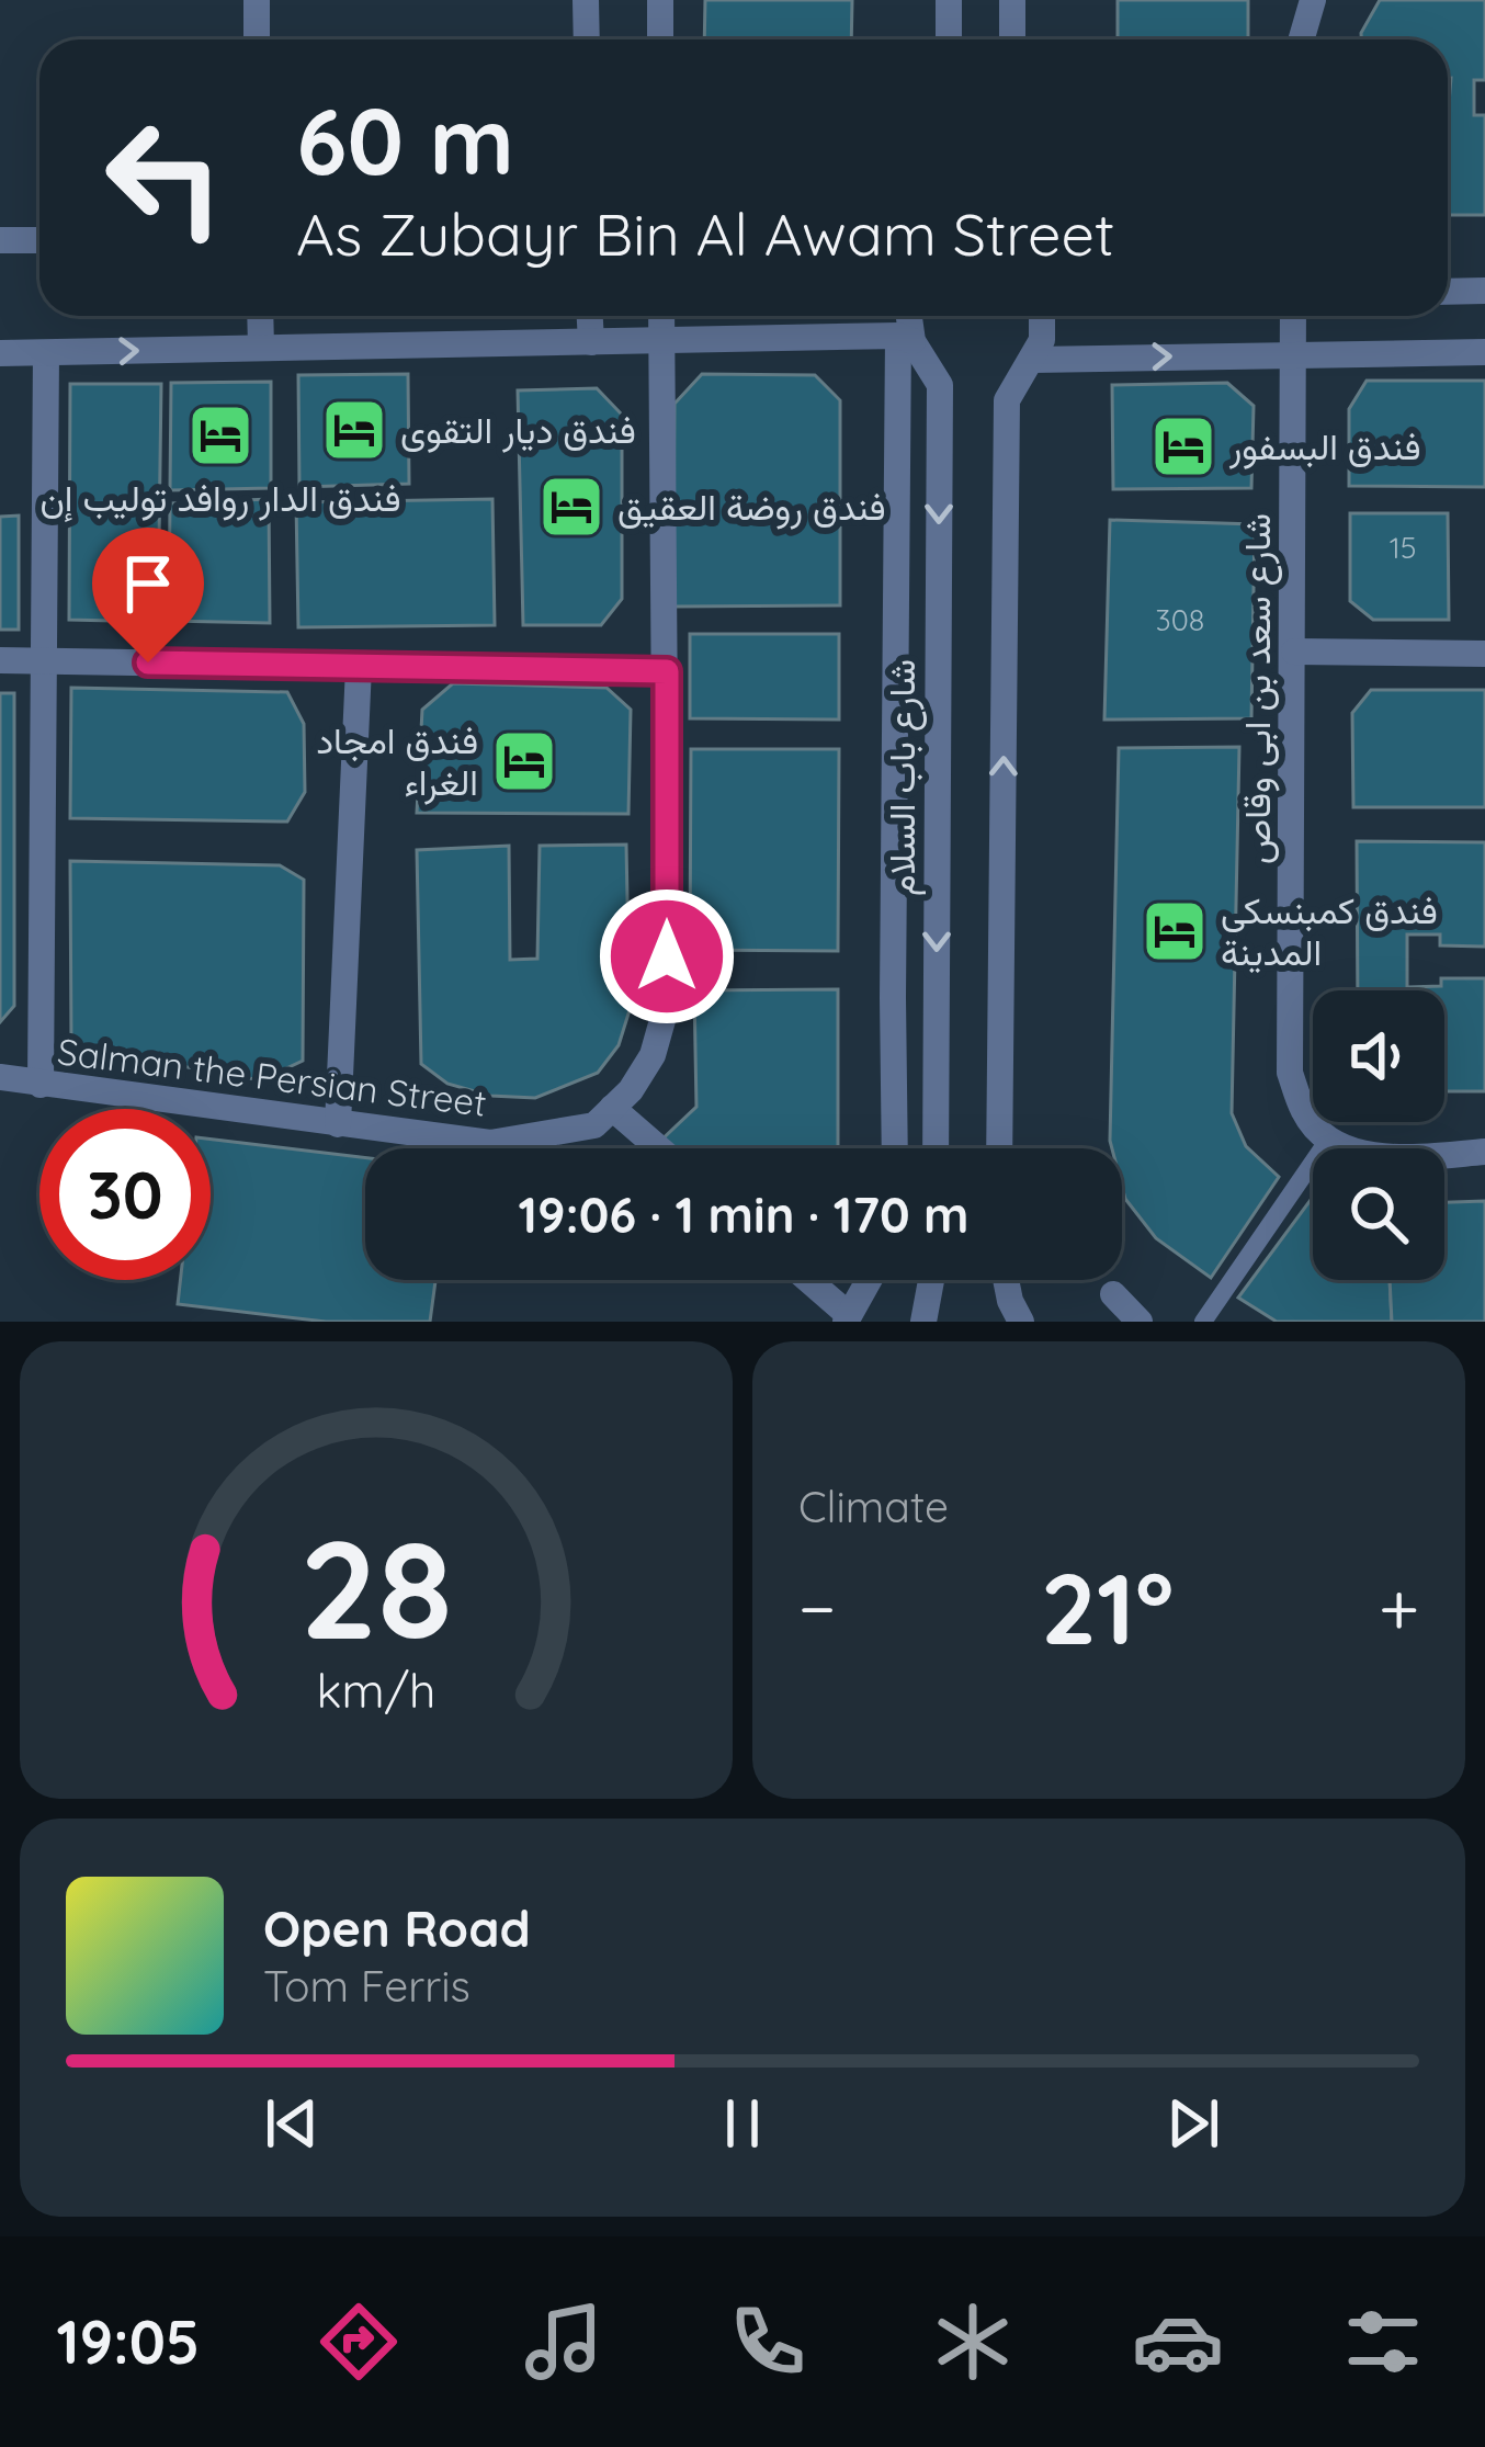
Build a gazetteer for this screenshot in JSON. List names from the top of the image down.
{
  "streets": {
    "street": ["شارع سعد بن ابى وقاص", "شارع باب السلام", "Salman the Persian Street"]
  },
  "places": {
    "hotel": [
      "فندق ديار التقوى",
      "فندق الدار روافد توليب إن",
      "فندق البسفور",
      "فندق روضة العقيق",
      "فندق امجاد الغراء",
      "فندق كمبنسكي المدينة"
    ]
  },
  "house_numbers": ["15", "308"],
  "page": {
    "turn": ["60 m", "As Zubayr Bin Al Awam Street"],
    "limit": "30",
    "trip": "19:06 · 1 min · 170 m",
    "tile": "Climate",
    "heat": ["−", "21°", "+"],
    "song": ["Open Road", "Tom Ferris"],
    "tabs": "19:05",
    "gauge": ["28", "km/h"]
  }
}
